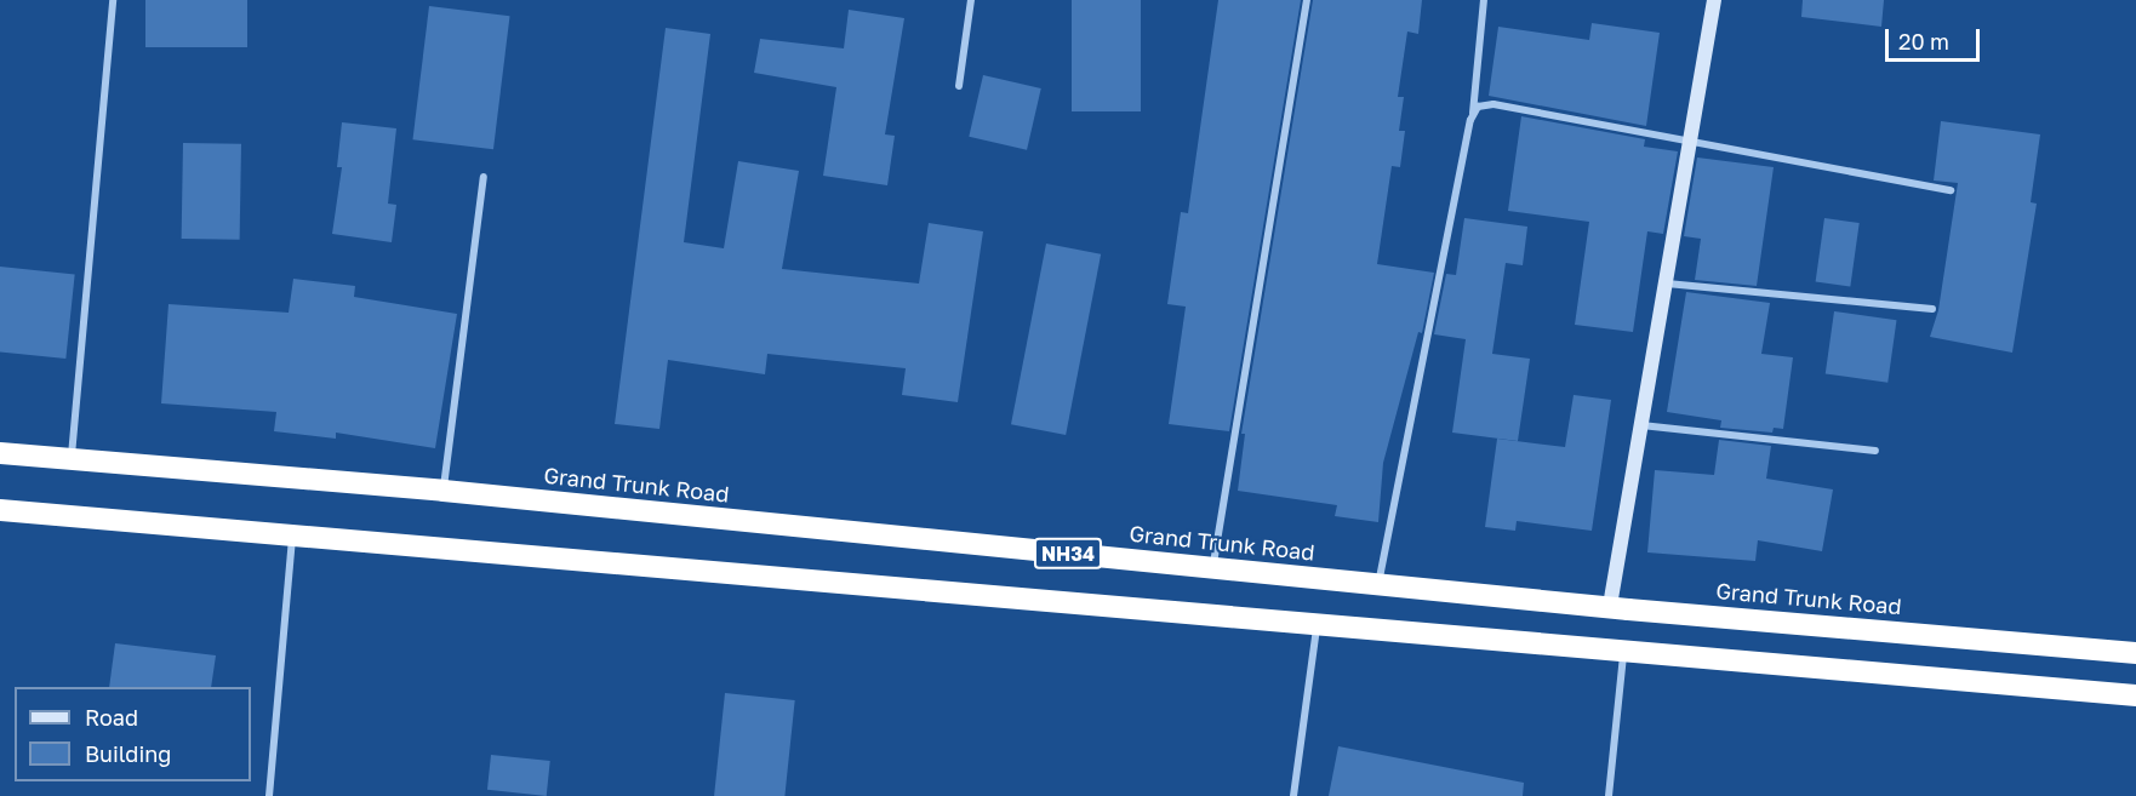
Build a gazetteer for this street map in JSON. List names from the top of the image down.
{
  "streets": {
    "highway": ["Grand Trunk Road", "NH34"]
  },
  "legend": ["Road", "Building"],
  "scale_bar": "20 m"
}
